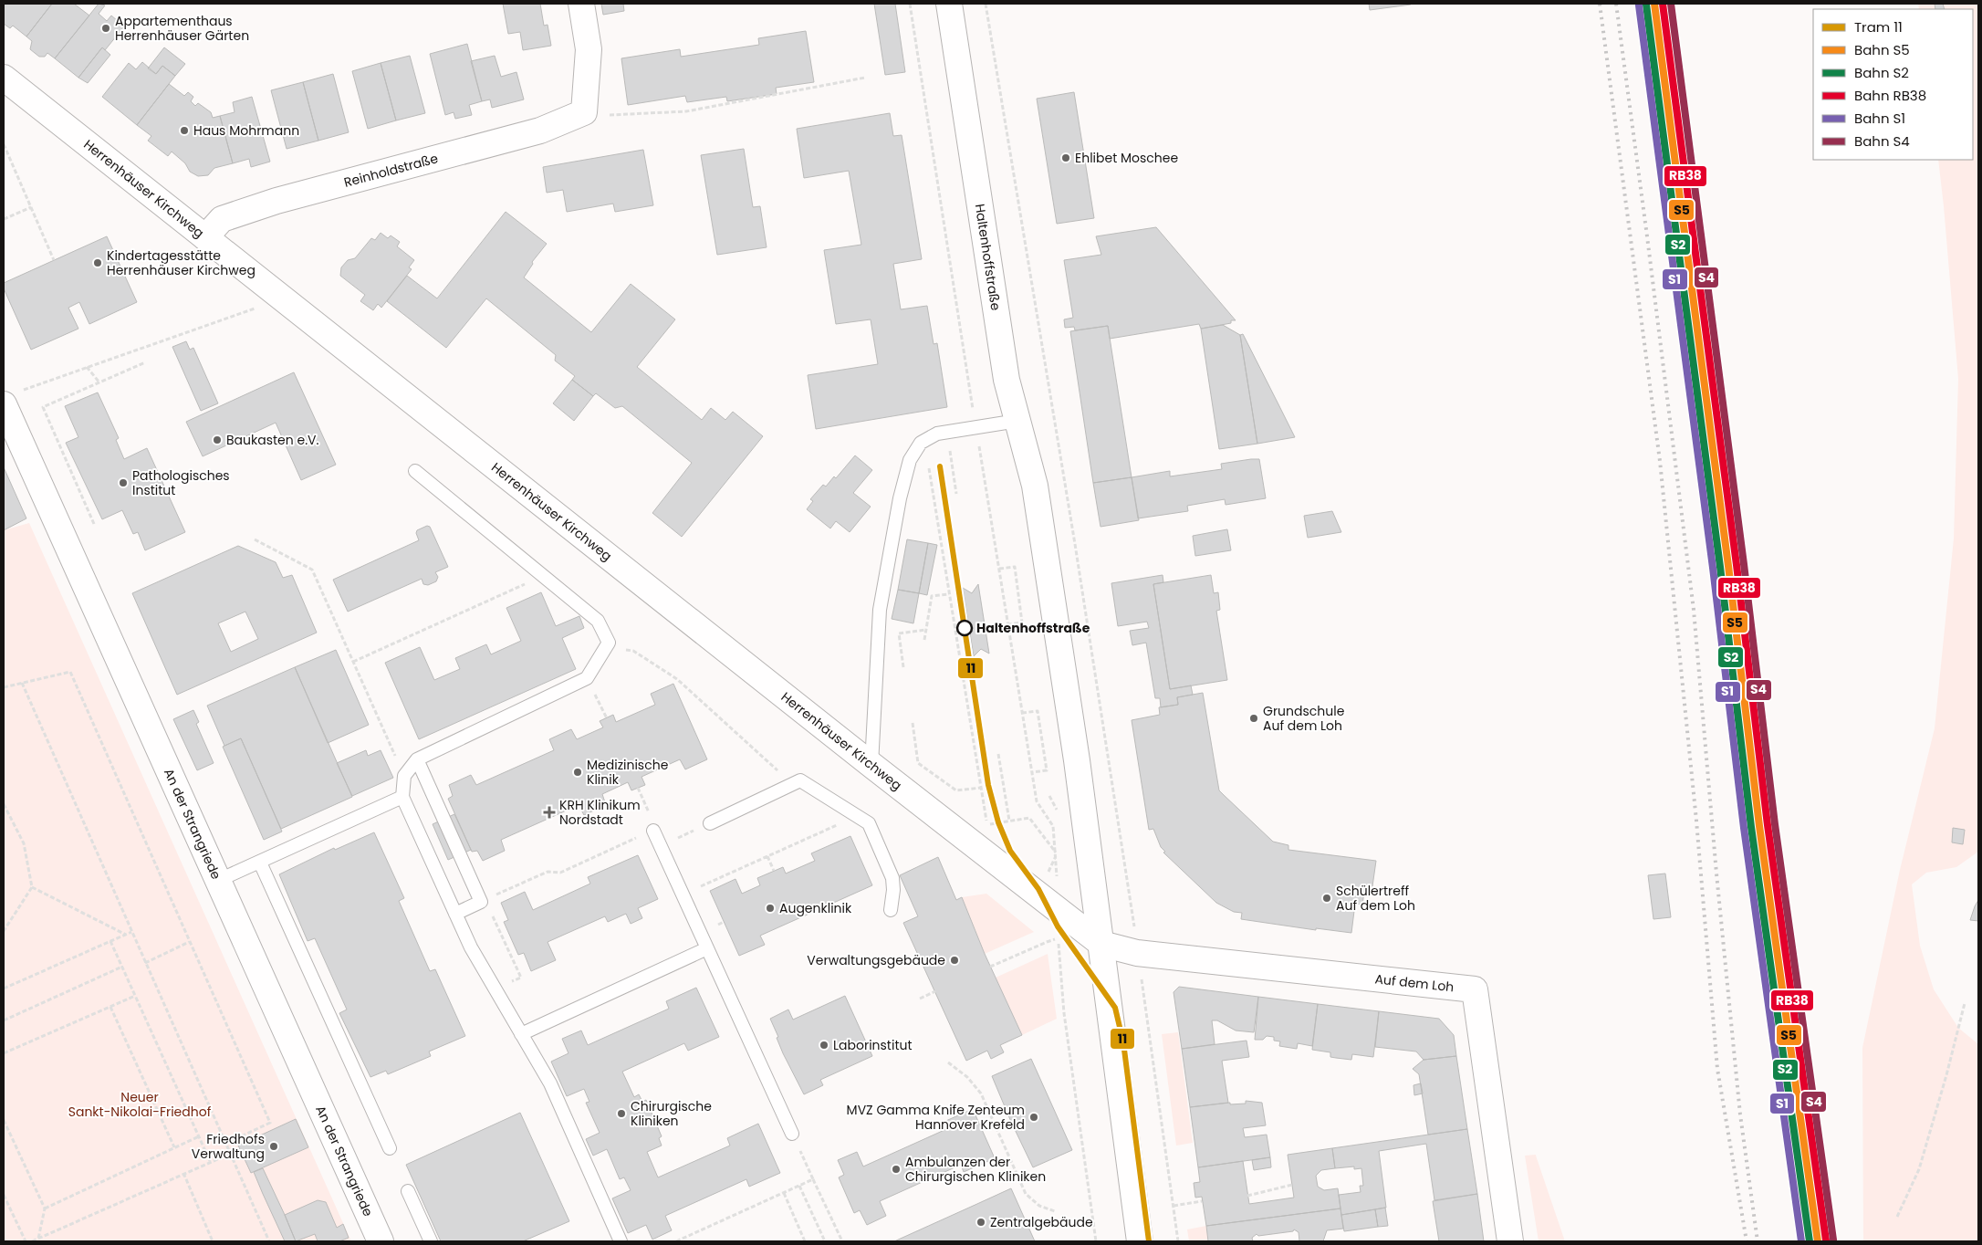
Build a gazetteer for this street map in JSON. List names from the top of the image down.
{
  "streets": {
    "street": [
      "Reinholdstraße",
      "Herrenhäuser Kirchweg",
      "Haltenhoffstraße",
      "An der Strangriede",
      "Auf dem Loh"
    ]
  },
  "crossings": [
    ["Reinholdstraße", "Herrenhäuser Kirchweg"],
    ["Herrenhäuser Kirchweg", "Haltenhoffstraße"],
    ["Herrenhäuser Kirchweg", "Auf dem Loh"],
    ["Haltenhoffstraße", "Auf dem Loh"]
  ],
  "parks": ["Neuer Sankt-Nikolai-Friedhof"],
  "places": {
    "other": [
      "Appartementhaus Herrenhäuser Gärten",
      "Haus Mohrmann",
      "Ehlibet Moschee",
      "Kindertagesstätte Herrenhäuser Kirchweg",
      "Baukasten e.V.",
      "Pathologisches Institut",
      "Haltenhoffstraße",
      "Grundschule Auf dem Loh",
      "Medizinische Klinik",
      "Schülertreff Auf dem Loh",
      "Augenklinik",
      "Verwaltungsgebäude",
      "Laborinstitut",
      "Chirurgische Kliniken",
      "MVZ Gamma Knife Zenteum Hannover Krefeld",
      "Friedhofs Verwaltung",
      "Ambulanzen der Chirurgischen Kliniken",
      "Zentralgebäude"
    ],
    "health": ["KRH Klinikum Nordstadt"]
  },
  "lines": [
    "rail line S5",
    "rail line RB38",
    "rail line S4",
    "rail line S2",
    "rail line S1",
    "tram line 11"
  ],
  "legend": [
    "Tram 11",
    "Bahn S5",
    "Bahn S2",
    "Bahn RB38",
    "Bahn S1",
    "Bahn S4"
  ]
}
